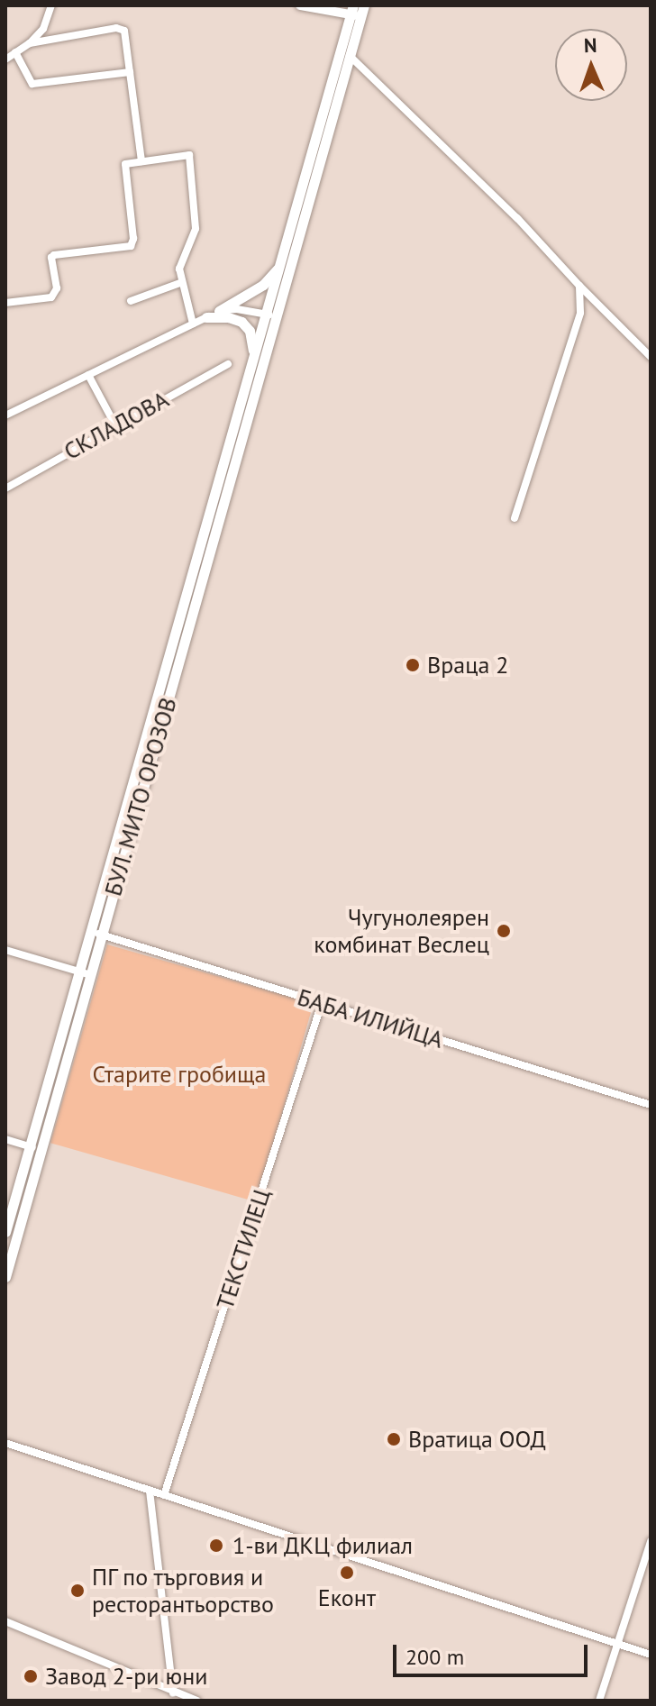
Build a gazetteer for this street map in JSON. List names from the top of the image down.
{
  "streets": {
    "main road": ["БУЛ. МИТО ОРОЗОВ"],
    "street": ["СКЛАДОВА", "БАБА ИЛИЙЦА", "ТЕКСТИЛЕЦ"]
  },
  "crossings": [
    ["БУЛ. МИТО ОРОЗОВ", "БАБА ИЛИЙЦА"],
    ["БАБА ИЛИЙЦА", "ТЕКСТИЛЕЦ"]
  ],
  "parks": ["Старите гробища"],
  "places": [
    "Враца 2",
    "Чугунолеярен комбинат Веслец",
    "Вратица ООД",
    "1-ви ДКЦ филиал",
    "Еконт",
    "ПГ по търговия и ресторантьорство",
    "Завод 2-ри юни"
  ],
  "scale_bar": "200 m",
  "north": "top"
}
